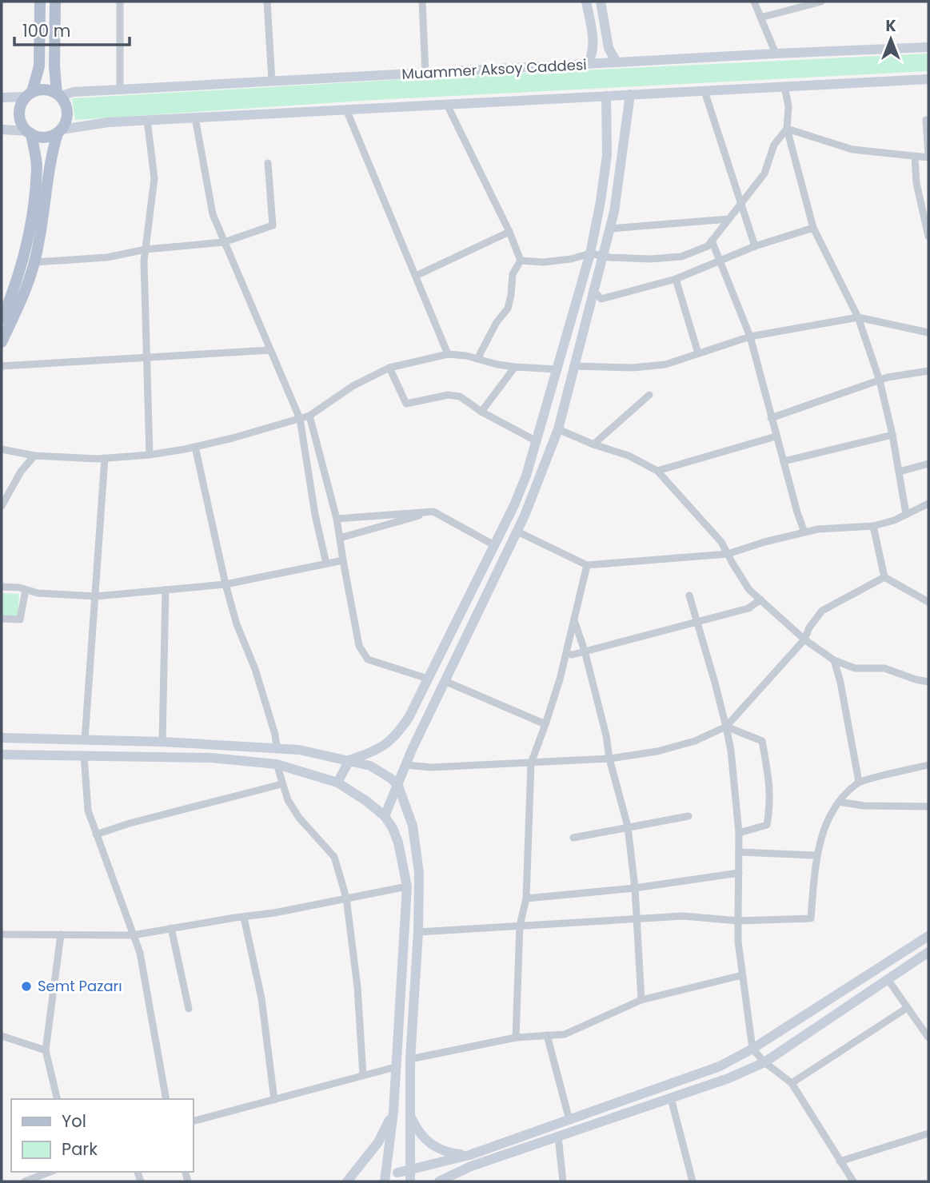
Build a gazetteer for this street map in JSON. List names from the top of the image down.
{
  "streets": {
    "main road": ["Muammer Aksoy Caddesi"]
  },
  "places": ["Semt Pazarı"],
  "legend": ["Yol", "Park"],
  "scale_bar": "100 m",
  "north": "top"
}
